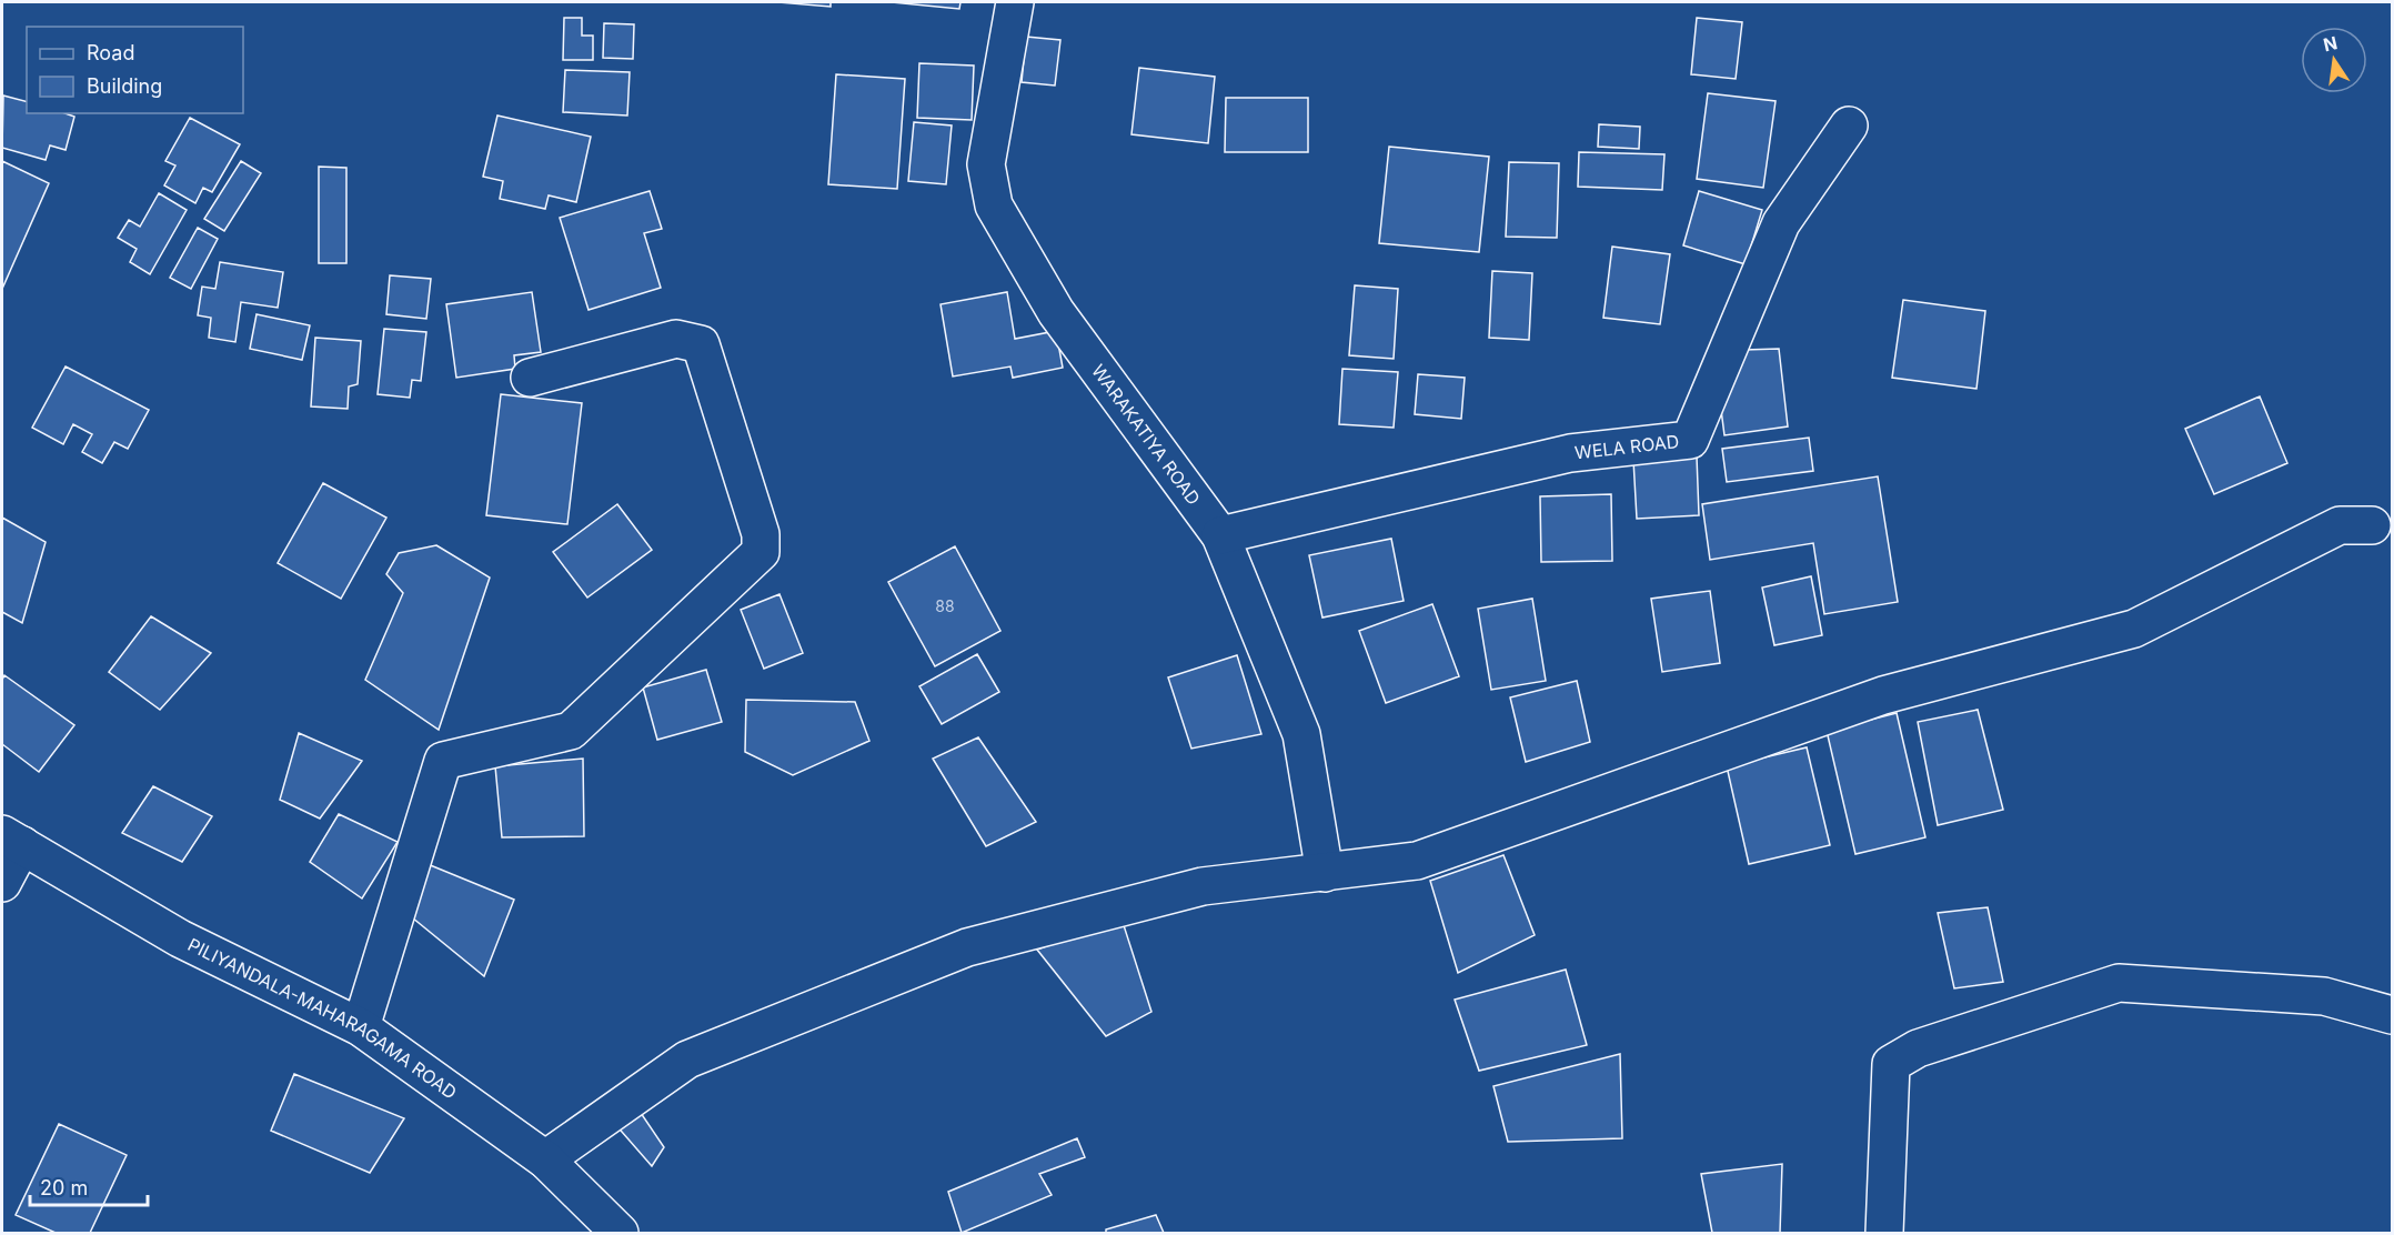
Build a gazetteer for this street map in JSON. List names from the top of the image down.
{
  "streets": {
    "street": ["WARAKATIYA ROAD", "WELA ROAD", "PILIYANDALA-MAHARAGAMA ROAD"]
  },
  "crossings": [
    ["WARAKATIYA ROAD", "WELA ROAD"]
  ],
  "house_numbers": ["88"],
  "legend": ["Road", "Building"],
  "scale_bar": "20 m",
  "north": "top"
}
